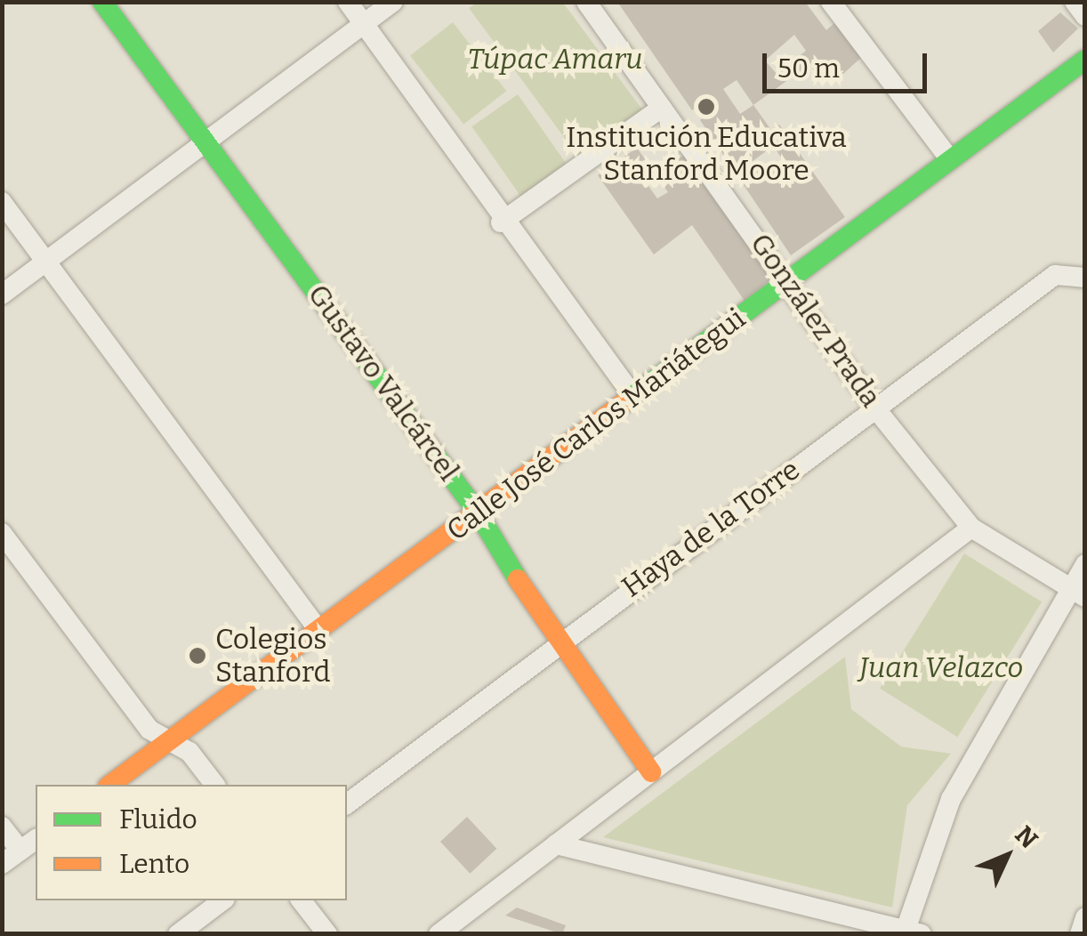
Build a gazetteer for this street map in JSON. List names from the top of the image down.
{
  "streets": {
    "street": [
      "González Prada",
      "Gustavo Valcárcel",
      "Calle José Carlos Mariátegui",
      "Haya de la Torre"
    ]
  },
  "crossings": [
    ["González Prada", "Calle José Carlos Mariátegui"],
    ["González Prada", "Haya de la Torre"],
    ["Gustavo Valcárcel", "Calle José Carlos Mariátegui"],
    ["Gustavo Valcárcel", "Haya de la Torre"]
  ],
  "parks": ["Túpac Amaru", "Juan Velazco"],
  "places": ["Institución Educativa Stanford Moore", "Colegios Stanford"],
  "legend": ["Fluido", "Lento"],
  "scale_bar": "50 m",
  "north": "top right"
}
